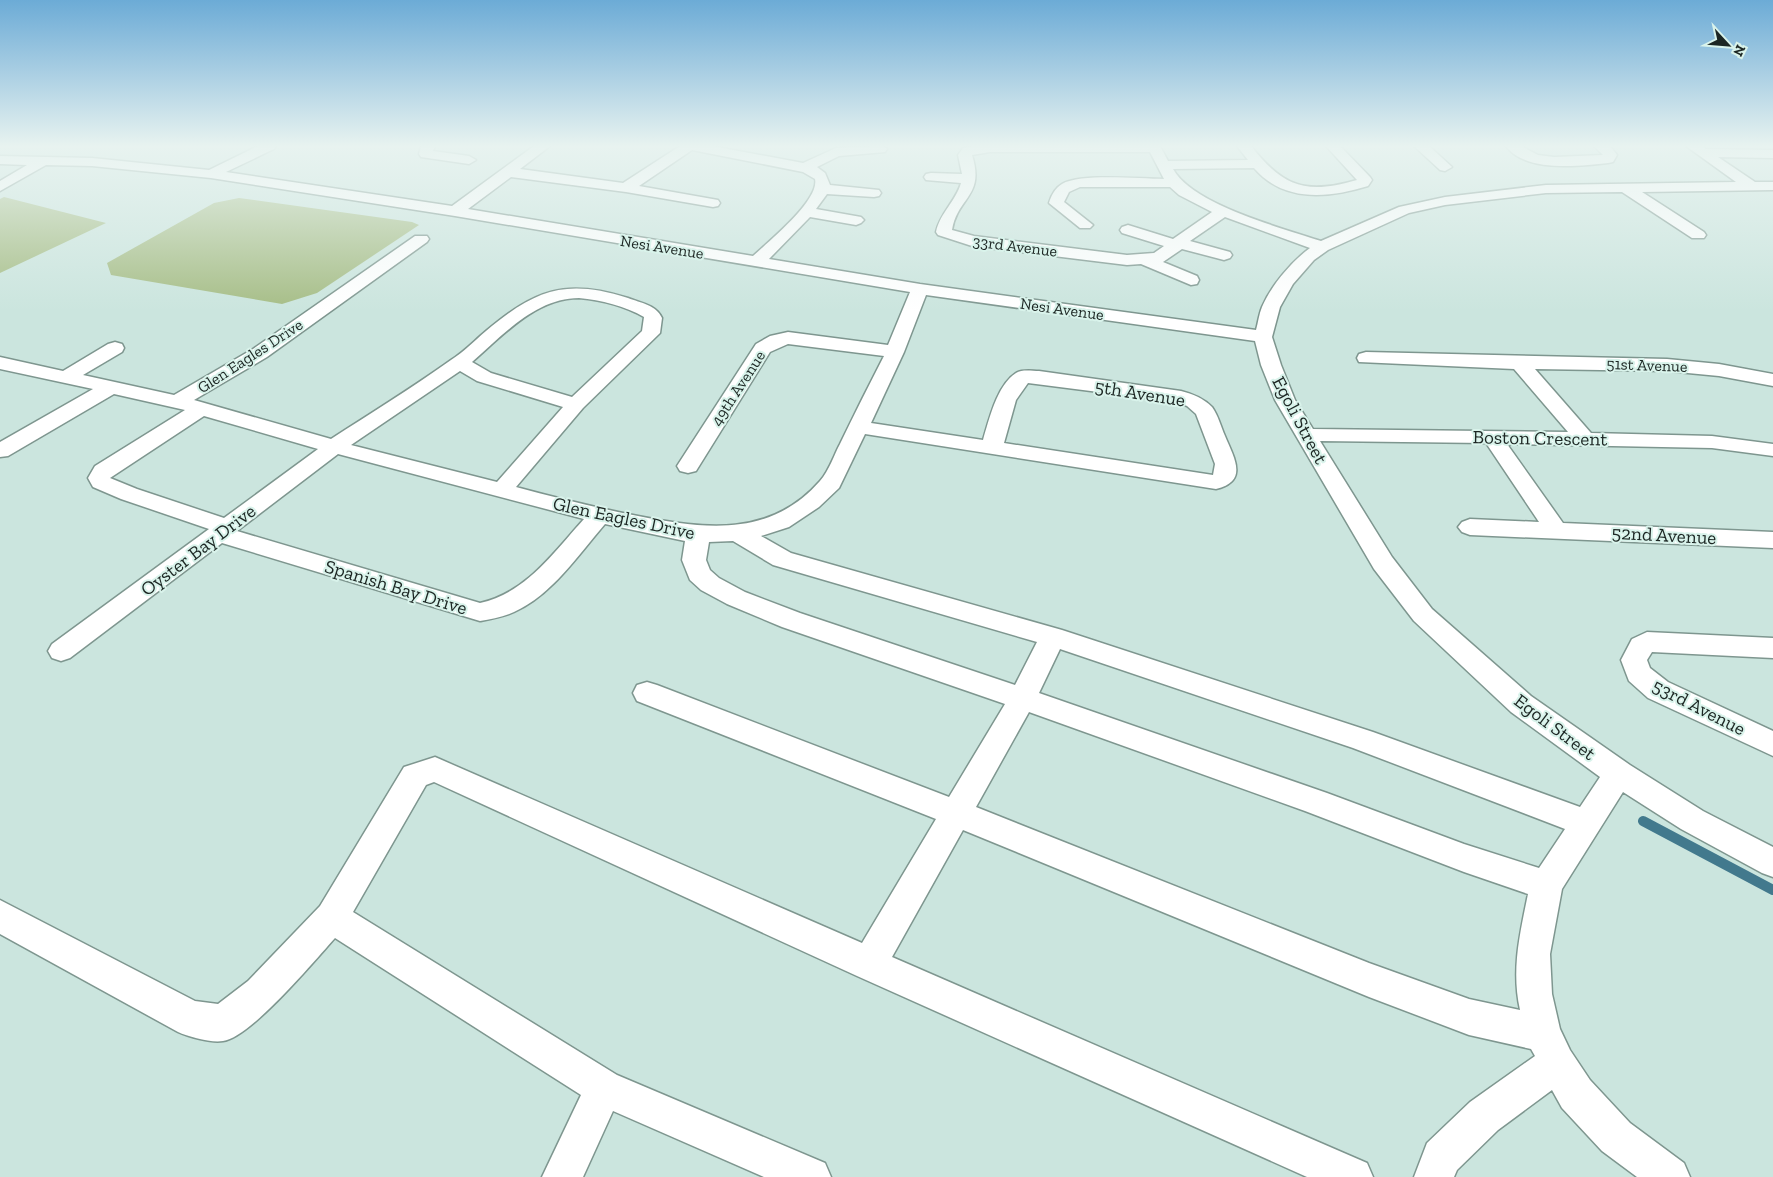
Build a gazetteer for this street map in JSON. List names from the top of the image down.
{
  "streets": {
    "street": [
      "33rd Avenue",
      "Nesi Avenue",
      "Glen Eagles Drive",
      "51st Avenue",
      "49th Avenue",
      "5th Avenue",
      "Egoli Street",
      "Boston Crescent",
      "52nd Avenue",
      "Oyster Bay Drive",
      "Spanish Bay Drive",
      "53rd Avenue"
    ]
  },
  "crossings": [
    ["Nesi Avenue", "Glen Eagles Drive"],
    ["Nesi Avenue", "Egoli Street"],
    ["Glen Eagles Drive", "49th Avenue"],
    ["Glen Eagles Drive", "5th Avenue"],
    ["Glen Eagles Drive", "Oyster Bay Drive"],
    ["Glen Eagles Drive", "Spanish Bay Drive"],
    ["Egoli Street", "Boston Crescent"],
    ["Oyster Bay Drive", "Spanish Bay Drive"]
  ],
  "north": "bottom right"
}
